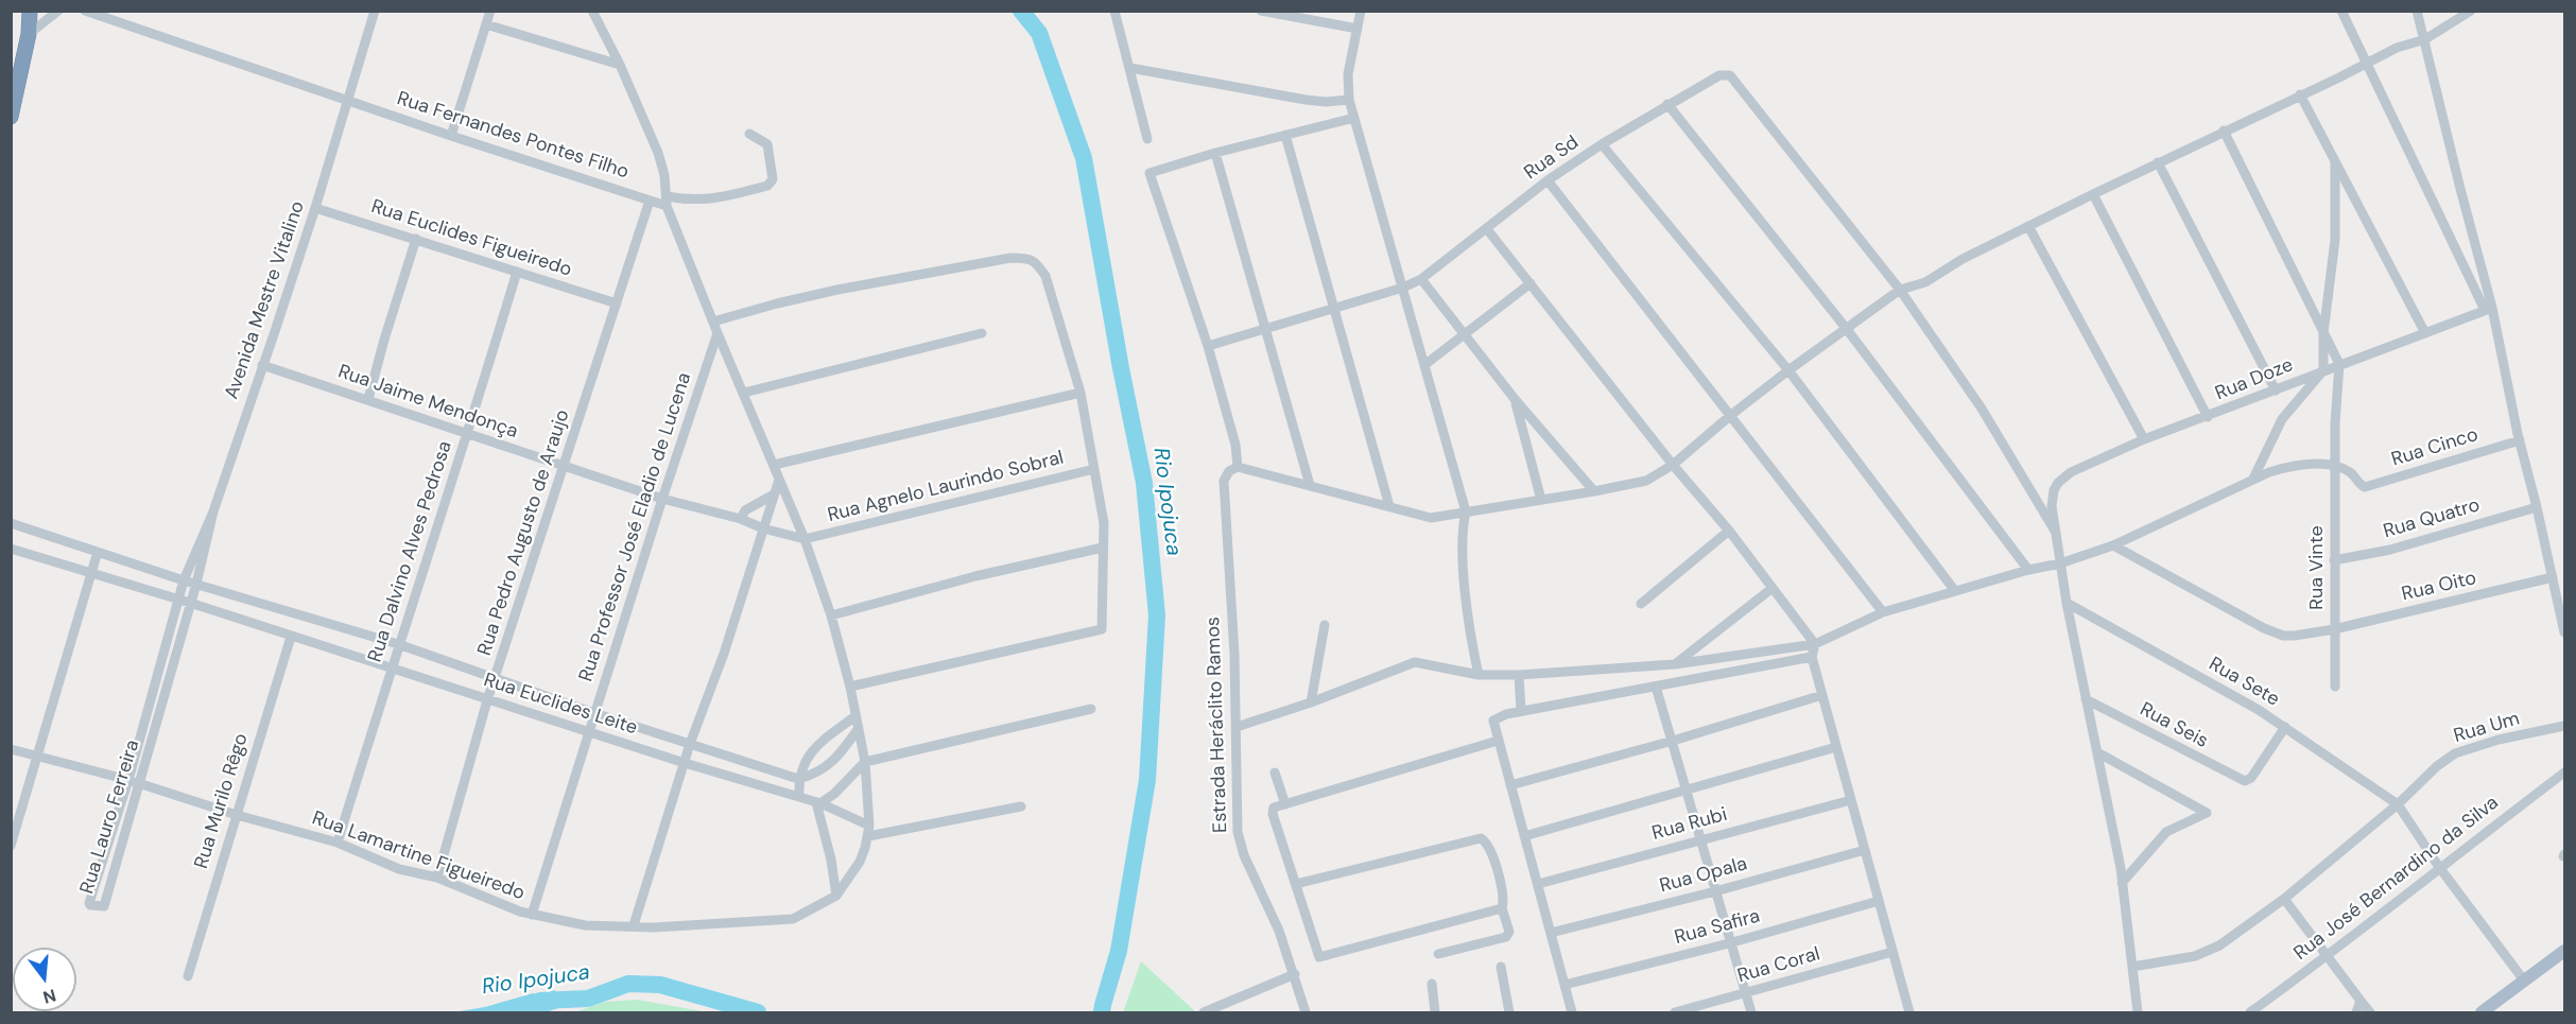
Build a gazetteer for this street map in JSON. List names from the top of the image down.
{
  "streets": {
    "street": [
      "Rua Fernandes Pontes Filho",
      "Rua Sd",
      "Rua Euclides Figueiredo",
      "Avenida Mestre Vitalino",
      "Rua Doze",
      "Rua Jaime Mendonça",
      "Rua Cinco",
      "Rua Agnelo Laurindo Sobral",
      "Rua Quatro",
      "Rua Professor José Eladio de Lucena",
      "Rua Pedro Augusto de Araujo",
      "Rua Dalvino Alves Pedrosa",
      "Rua Vinte",
      "Rua Oito",
      "Rua Sete",
      "Rua Euclides Leite",
      "Estrada Heráclito Ramos",
      "Rua Seis",
      "Rua Um",
      "Rua Murilo Rêgo",
      "Rua Lauro Ferreira",
      "Rua Rubi",
      "Rua Lamartine Figueiredo",
      "Rua Opala",
      "Rua José Bernardino da Silva",
      "Rua Safira",
      "Rua Coral"
    ]
  },
  "crossings": [
    ["Rua Fernandes Pontes Filho", "Avenida Mestre Vitalino"],
    ["Rua Fernandes Pontes Filho", "Rua Pedro Augusto de Araujo"],
    ["Rua Euclides Figueiredo", "Avenida Mestre Vitalino"],
    ["Rua Euclides Figueiredo", "Rua Pedro Augusto de Araujo"],
    ["Rua Euclides Figueiredo", "Rua Dalvino Alves Pedrosa"],
    ["Avenida Mestre Vitalino", "Rua Jaime Mendonça"],
    ["Avenida Mestre Vitalino", "Rua Euclides Leite"],
    ["Avenida Mestre Vitalino", "Rua Lauro Ferreira"],
    ["Rua Doze", "Rua Vinte"],
    ["Rua Jaime Mendonça", "Rua Agnelo Laurindo Sobral"],
    ["Rua Jaime Mendonça", "Rua Professor José Eladio de Lucena"],
    ["Rua Jaime Mendonça", "Rua Pedro Augusto de Araujo"],
    ["Rua Jaime Mendonça", "Rua Dalvino Alves Pedrosa"],
    ["Rua Cinco", "Rua Vinte"],
    ["Rua Quatro", "Rua Vinte"],
    ["Rua Professor José Eladio de Lucena", "Rua Euclides Leite"],
    ["Rua Professor José Eladio de Lucena", "Rua Lamartine Figueiredo"],
    ["Rua Pedro Augusto de Araujo", "Rua Euclides Leite"],
    ["Rua Pedro Augusto de Araujo", "Rua Lamartine Figueiredo"],
    ["Rua Dalvino Alves Pedrosa", "Rua Euclides Leite"],
    ["Rua Dalvino Alves Pedrosa", "Rua Lamartine Figueiredo"],
    ["Rua Vinte", "Rua Oito"],
    ["Rua Sete", "Rua Seis"],
    ["Rua Sete", "Rua Um"],
    ["Rua Euclides Leite", "Rua Murilo Rêgo"],
    ["Rua Euclides Leite", "Rua Lauro Ferreira"],
    ["Rua Murilo Rêgo", "Rua Lamartine Figueiredo"],
    ["Rua Lauro Ferreira", "Rua Lamartine Figueiredo"]
  ],
  "water": ["Rio Ipojuca"],
  "north": "bottom"
}
